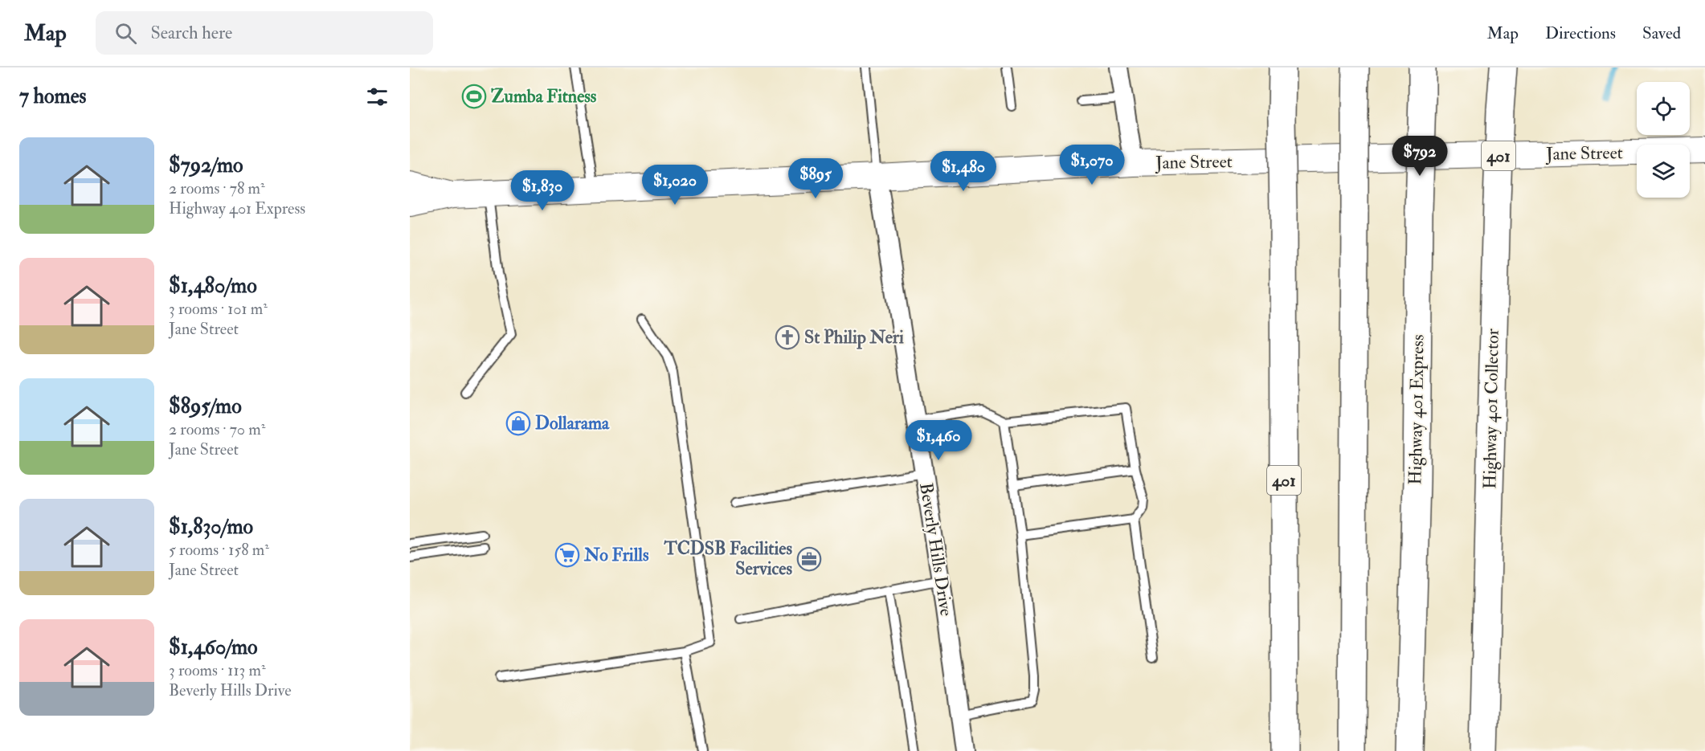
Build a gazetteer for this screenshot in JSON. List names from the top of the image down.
{
  "streets": {
    "highway": ["401", "Highway 401 Collector", "Highway 401 Express"],
    "main road": ["Jane Street"],
    "street": ["Beverly Hills Drive"]
  },
  "crossings": [
    ["Jane Street", "Beverly Hills Drive"]
  ],
  "places": {
    "sports": ["Zumba Fitness"],
    "church": ["St Philip Neri"],
    "shop": ["Dollarama"],
    "supermarket": ["No Frills"],
    "office": ["TCDSB Facilities Services"]
  },
  "page": {
    "header": "Map",
    "search": "Search here",
    "nav": ["Map", "Directions", "Saved"],
    "heading": "7 homes",
    "list": [
      {
        "name": "$792/mo",
        "note": "2 rooms · 78 m² · Highway 401 Express"
      },
      {
        "name": "$1,480/mo",
        "note": "3 rooms · 101 m² · Jane Street"
      },
      {
        "name": "$895/mo",
        "note": "2 rooms · 70 m² · Jane Street"
      },
      {
        "name": "$1,830/mo",
        "note": "5 rooms · 158 m² · Jane Street"
      },
      {
        "name": "$1,460/mo",
        "note": "3 rooms · 113 m² · Beverly Hills Drive"
      }
    ],
    "price": [
      "$792",
      "$1,070",
      "$1,480",
      "$895",
      "$1,020",
      "$1,830",
      "$1,460"
    ]
  }
}
